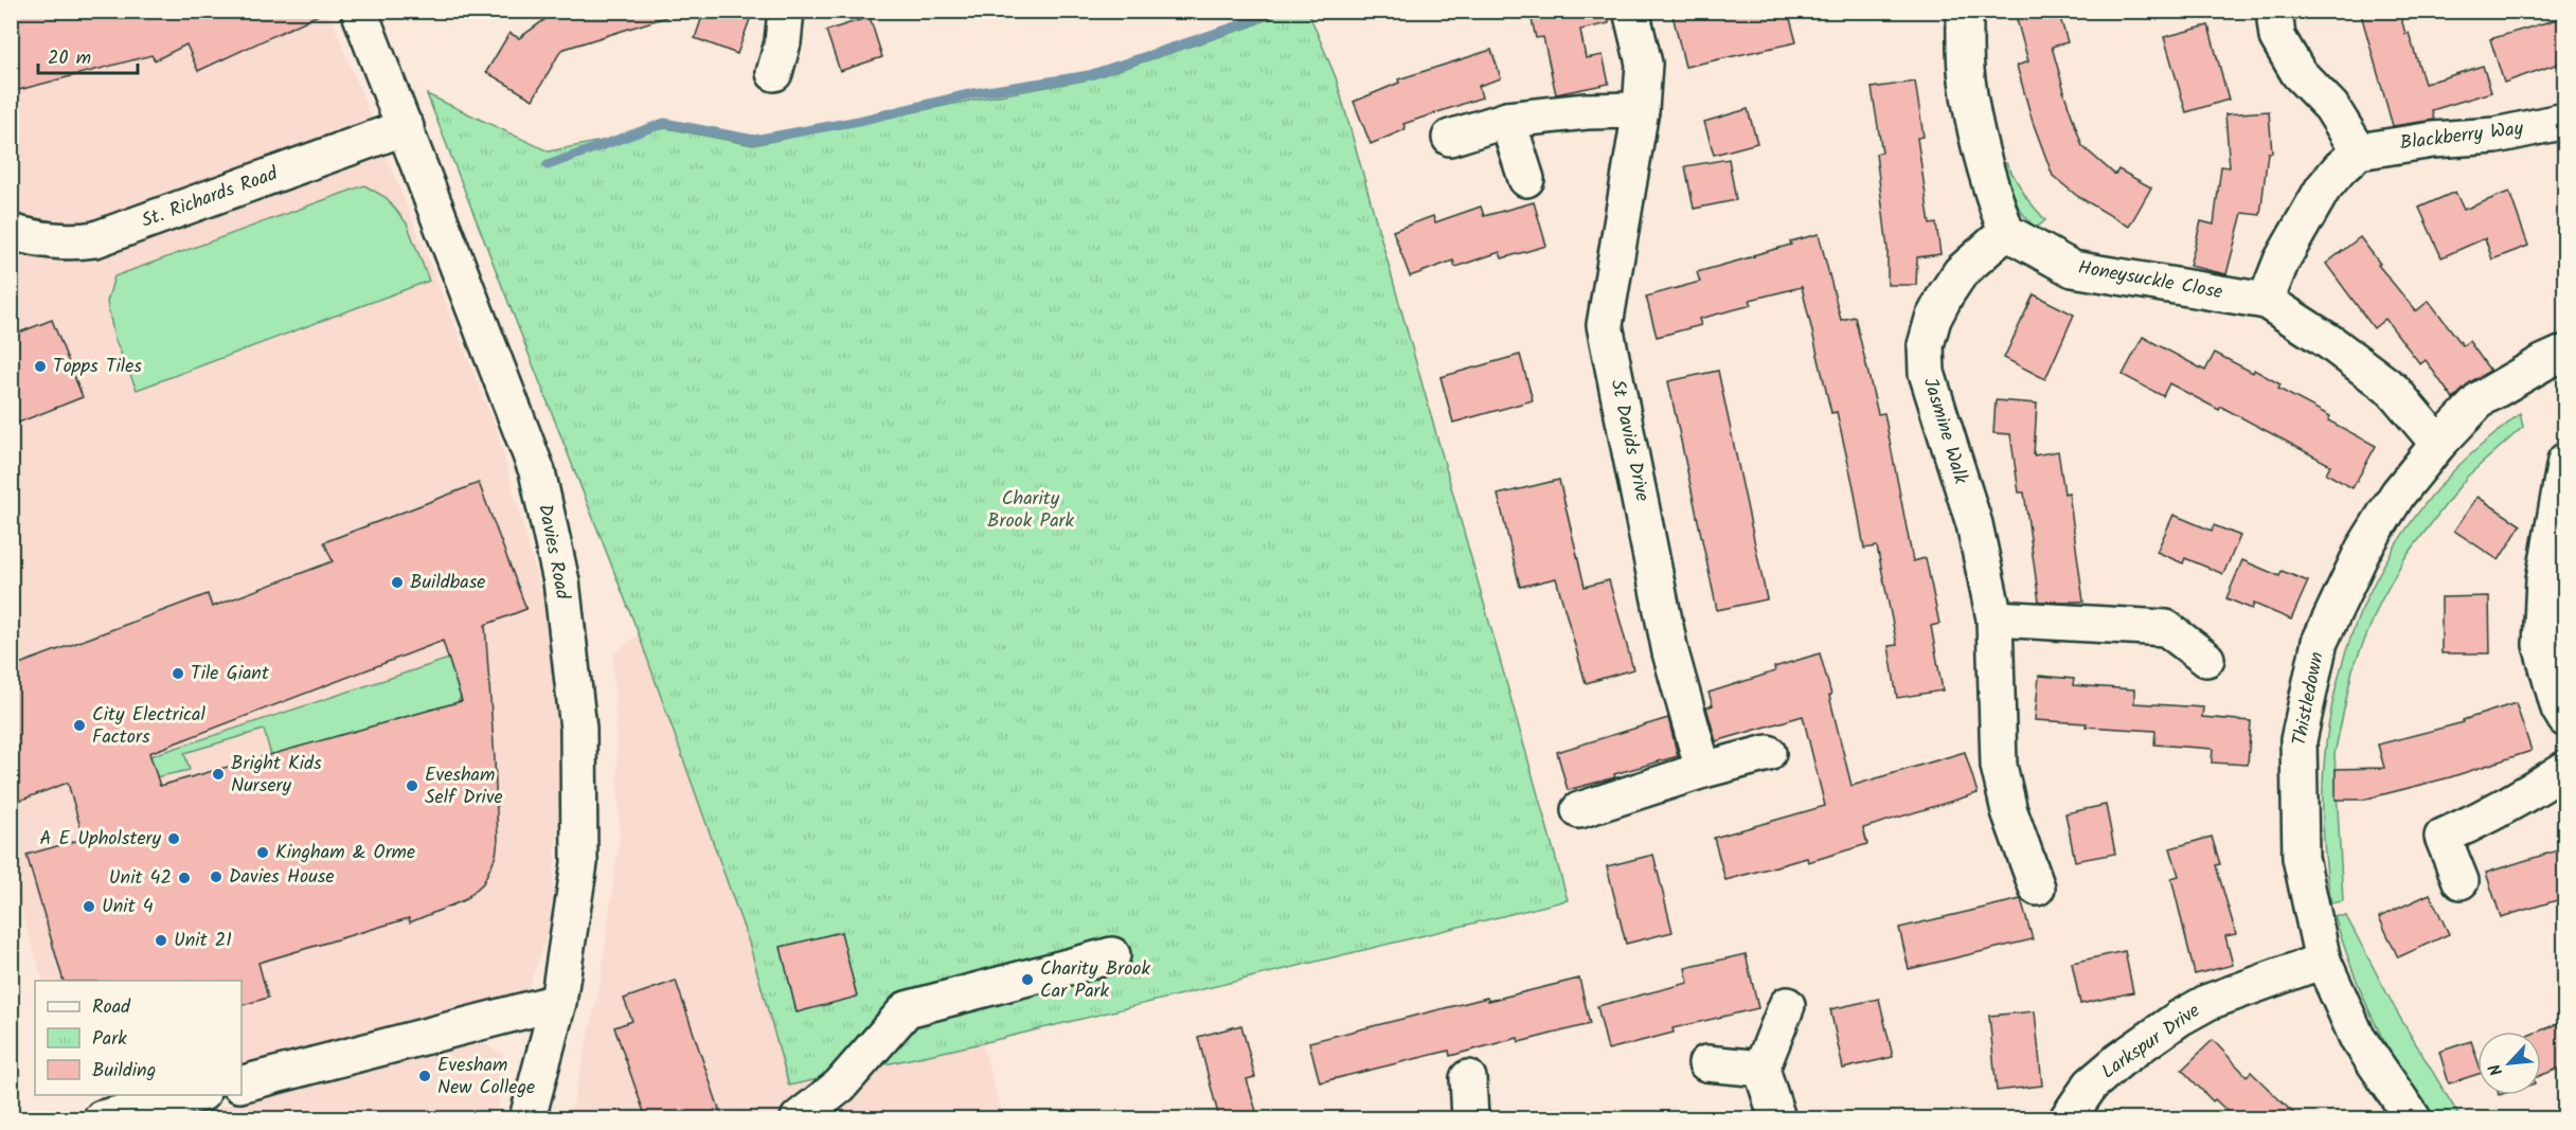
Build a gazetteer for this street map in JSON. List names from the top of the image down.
{
  "streets": {
    "street": [
      "Blackberry Way",
      "St. Richards Road",
      "Honeysuckle Close",
      "Jasmine Walk",
      "St Davids Drive",
      "Davies Road",
      "Thistledown",
      "Larkspur Drive"
    ]
  },
  "crossings": [
    ["St. Richards Road", "Davies Road"],
    ["Honeysuckle Close", "Jasmine Walk"],
    ["Honeysuckle Close", "Thistledown"],
    ["Thistledown", "Larkspur Drive"]
  ],
  "parks": ["Charity Brook Park"],
  "places": [
    "Topps Tiles",
    "Buildbase",
    "Tile Giant",
    "City Electrical Factors",
    "Bright Kids Nursery",
    "Evesham Self Drive",
    "A E Upholstery",
    "Kingham & Orme",
    "Davies House",
    "Unit 42",
    "Unit 4",
    "Unit 21",
    "Charity Brook Car Park",
    "Evesham New College"
  ],
  "legend": ["Road", "Park", "Building"],
  "scale_bar": "20 m",
  "north": "bottom left"
}
